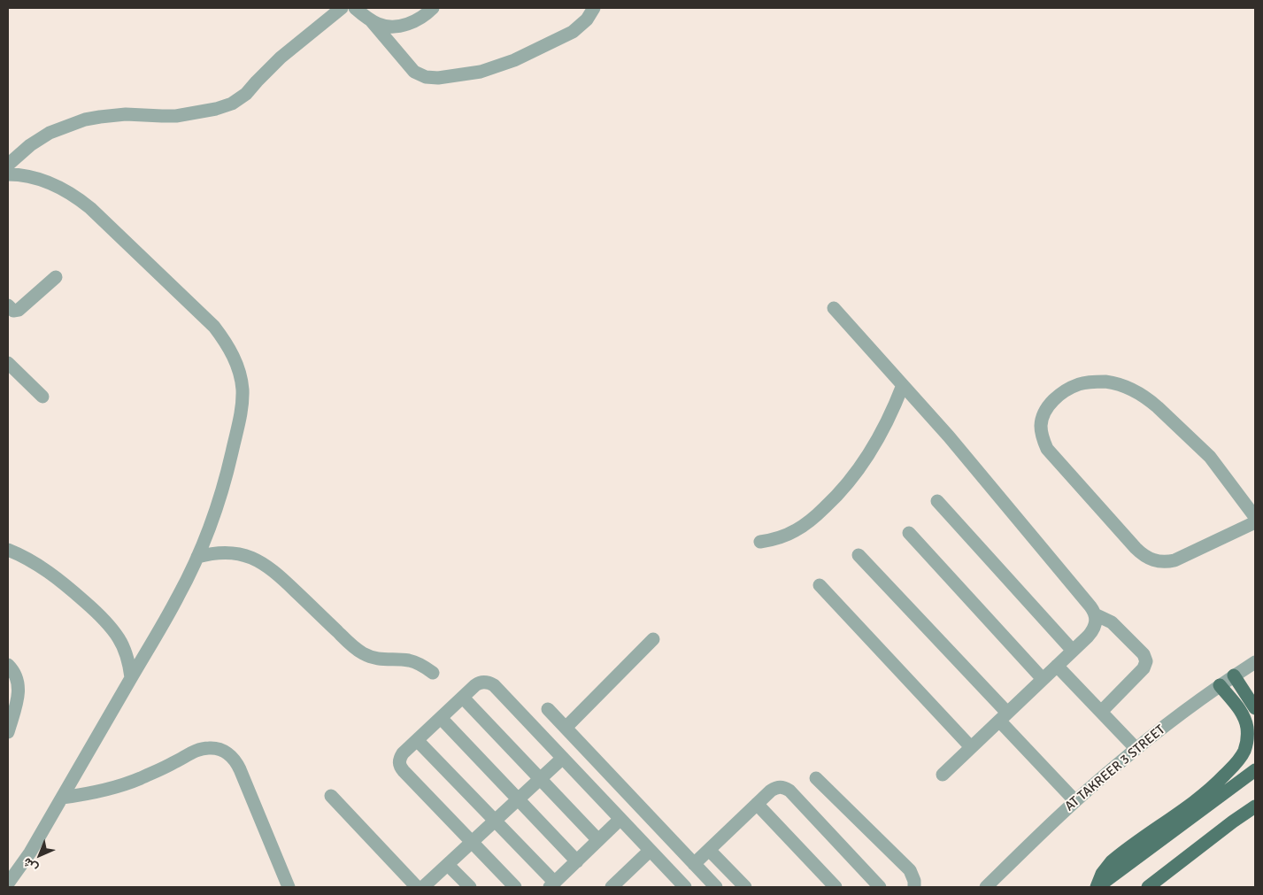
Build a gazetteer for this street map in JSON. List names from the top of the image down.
{
  "streets": {
    "street": ["AT TAKREER 3 STREET"]
  },
  "north": "bottom left"
}
